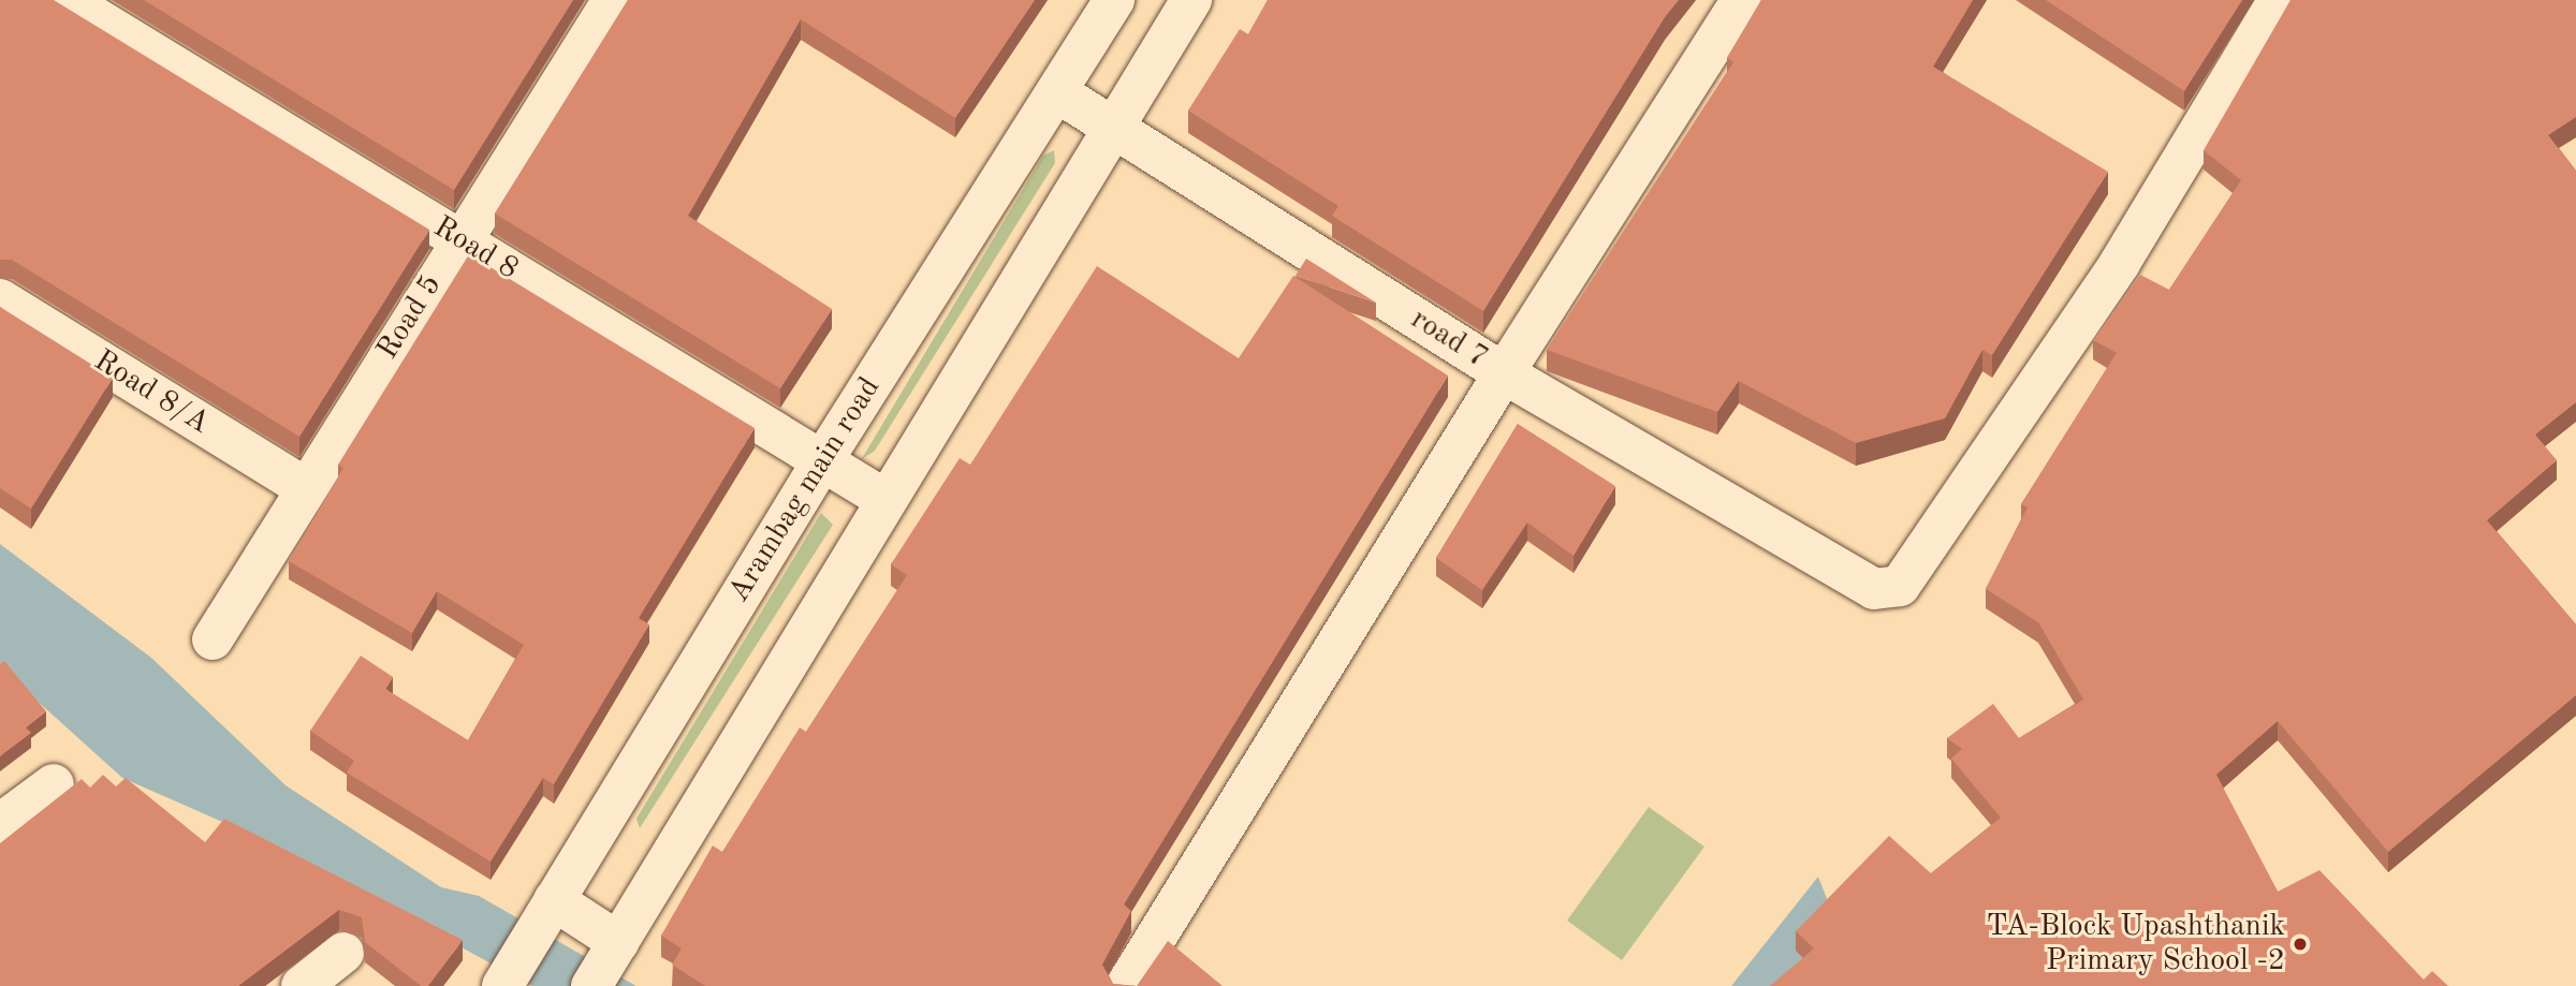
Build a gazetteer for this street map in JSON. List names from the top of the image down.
{
  "streets": {
    "street": [
      "Road 8",
      "Road 5",
      "road 7",
      "Road 8/A",
      "Arambag main road"
    ]
  },
  "crossings": [
    ["Road 8", "Road 5"],
    ["Road 8", "Arambag main road"],
    ["Road 5", "Road 8/A"],
    ["road 7", "Arambag main road"]
  ],
  "places": ["TA-Block Upashthanik Primary School -2"]
}
